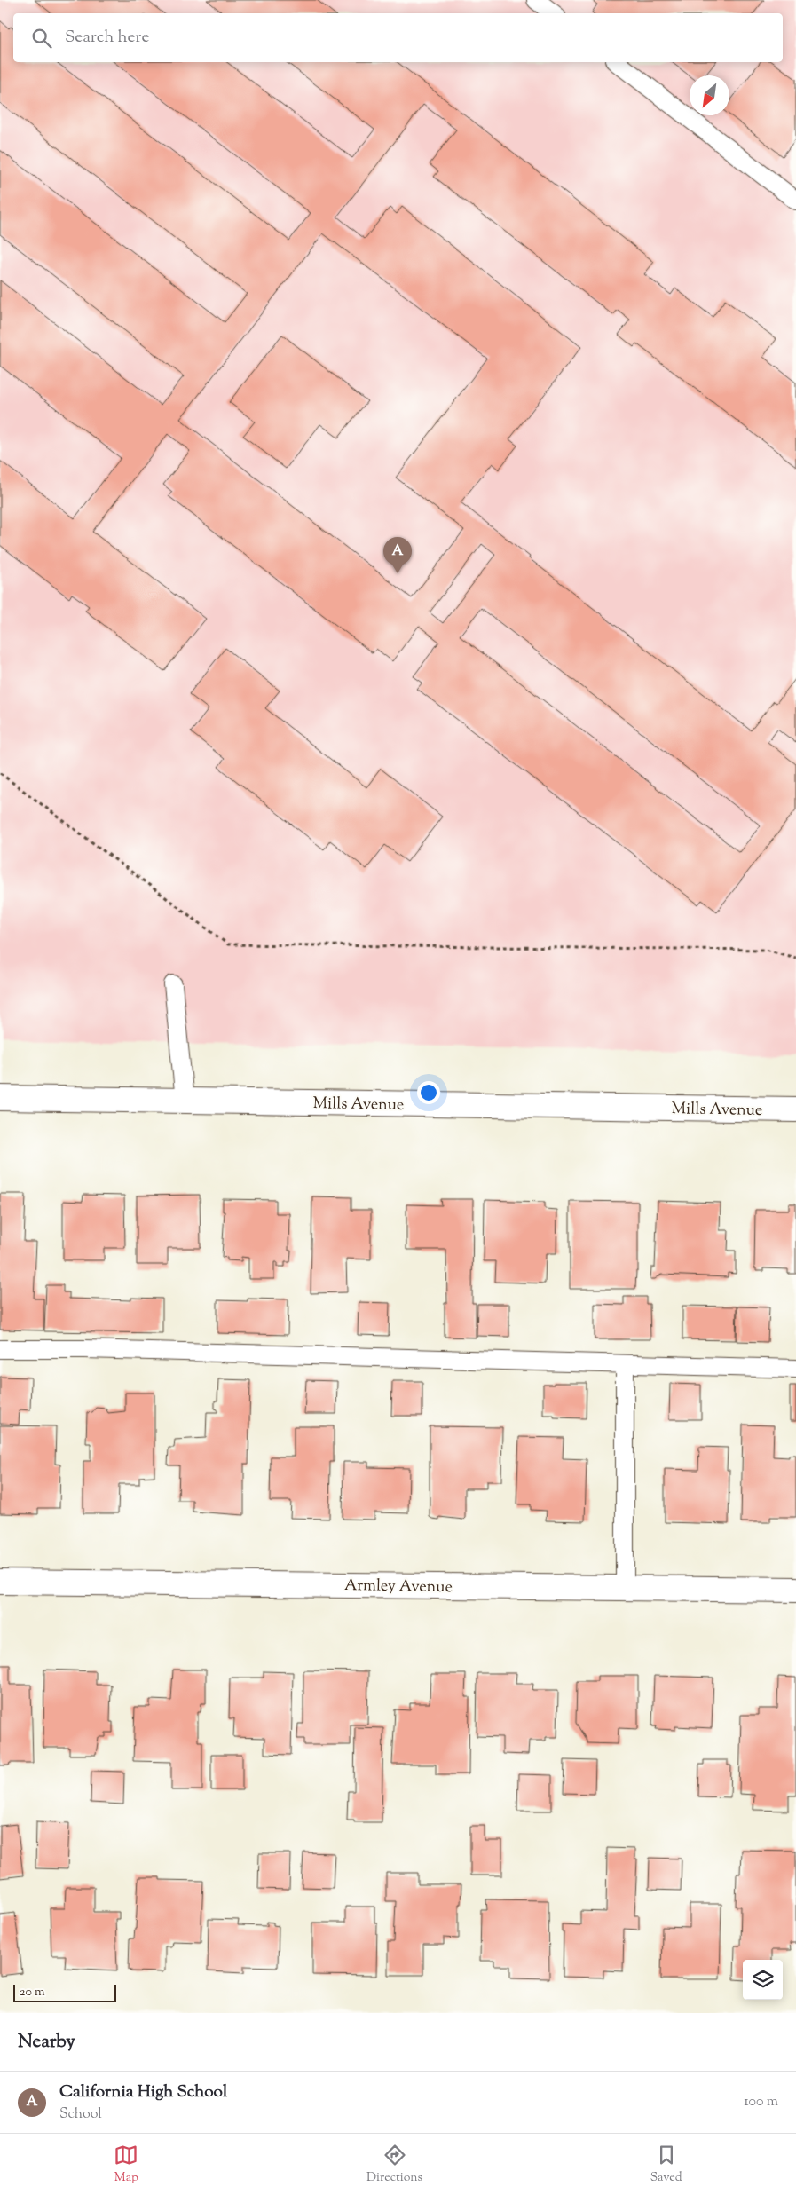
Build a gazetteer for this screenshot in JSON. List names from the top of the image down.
{
  "streets": {
    "main road": ["Mills Avenue", "Armley Avenue"]
  },
  "scale_bar": "20 m",
  "north": "bottom left",
  "page": {
    "search": "Search here",
    "pins": "A",
    "scale": "20 m",
    "heading": "Nearby",
    "list": [
      {
        "mark": "A",
        "name": "California High School",
        "note": "School",
        "value": "100 m"
      }
    ],
    "nav": ["Map", "Directions", "Saved"]
  }
}
